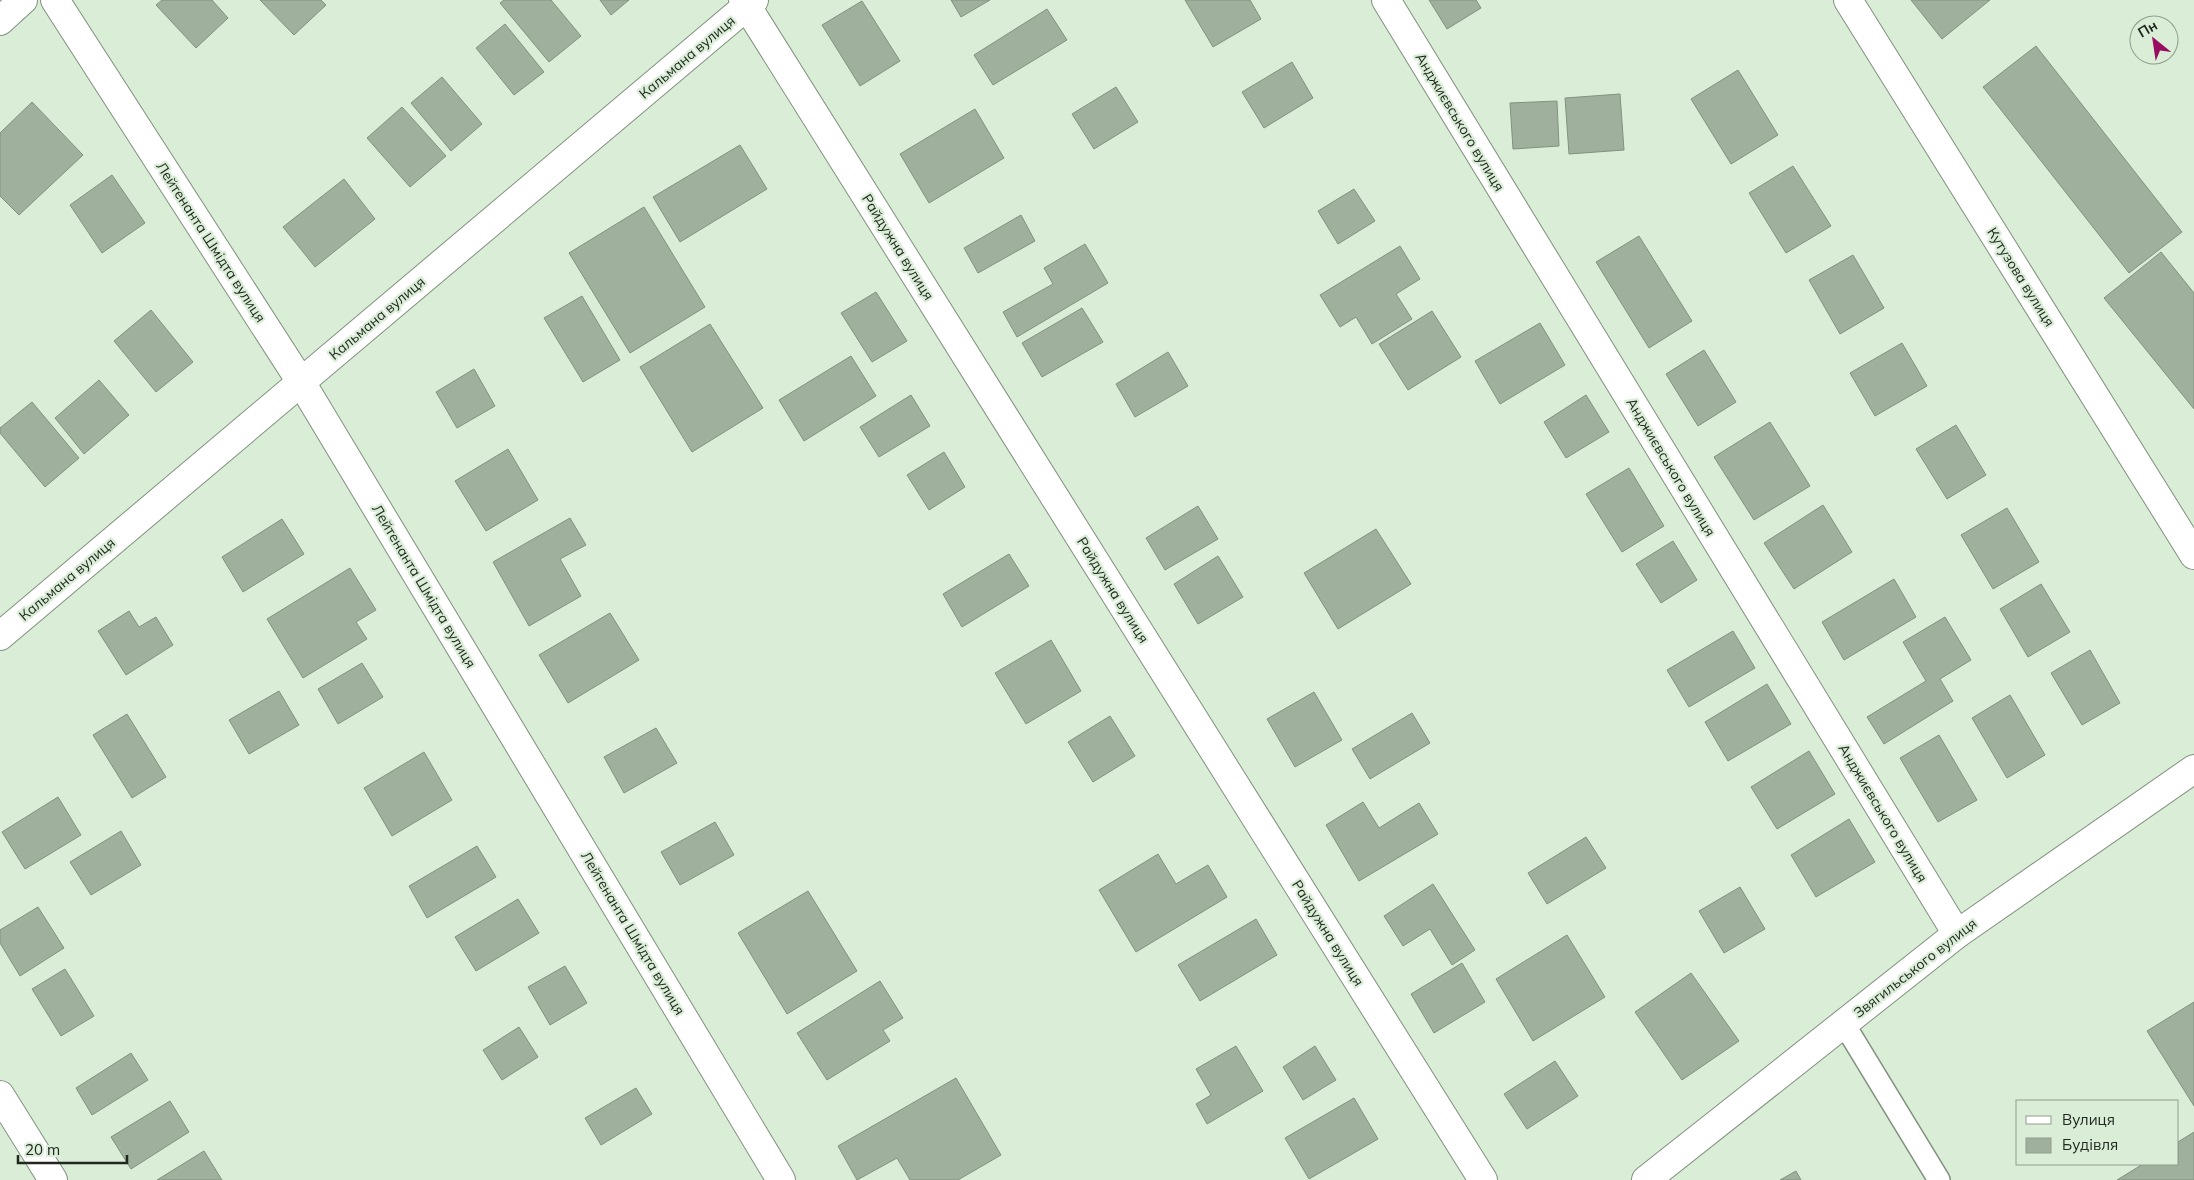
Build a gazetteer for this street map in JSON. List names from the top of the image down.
{
  "streets": {
    "street": [
      "Кальмана вулиця",
      "Анджиєвського вулиця",
      "Лейтенанта Шмідта вулиця",
      "Райдужна вулиця",
      "Кутузова вулиця",
      "Звягильського вулиця"
    ]
  },
  "crossings": [
    ["Кальмана вулиця", "Лейтенанта Шмідта вулиця"],
    ["Кальмана вулиця", "Райдужна вулиця"],
    ["Анджиєвського вулиця", "Звягильського вулиця"]
  ],
  "legend": ["Вулиця", "Будівля"],
  "scale_bar": "20 m",
  "north": "top left"
}
